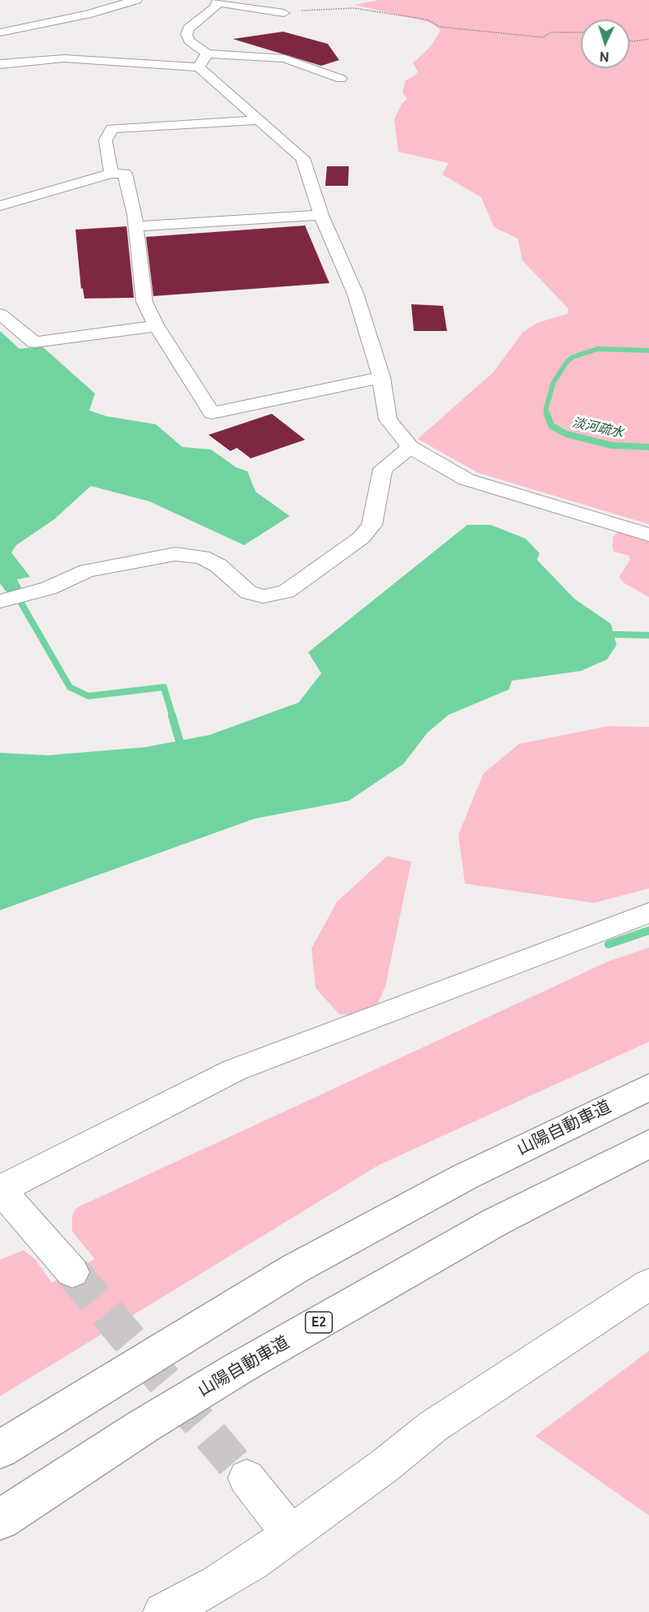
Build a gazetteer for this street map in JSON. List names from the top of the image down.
{
  "streets": {
    "highway": ["山陽自動車道", "E2"]
  },
  "water": ["淡河疏水"],
  "north": "bottom"
}
